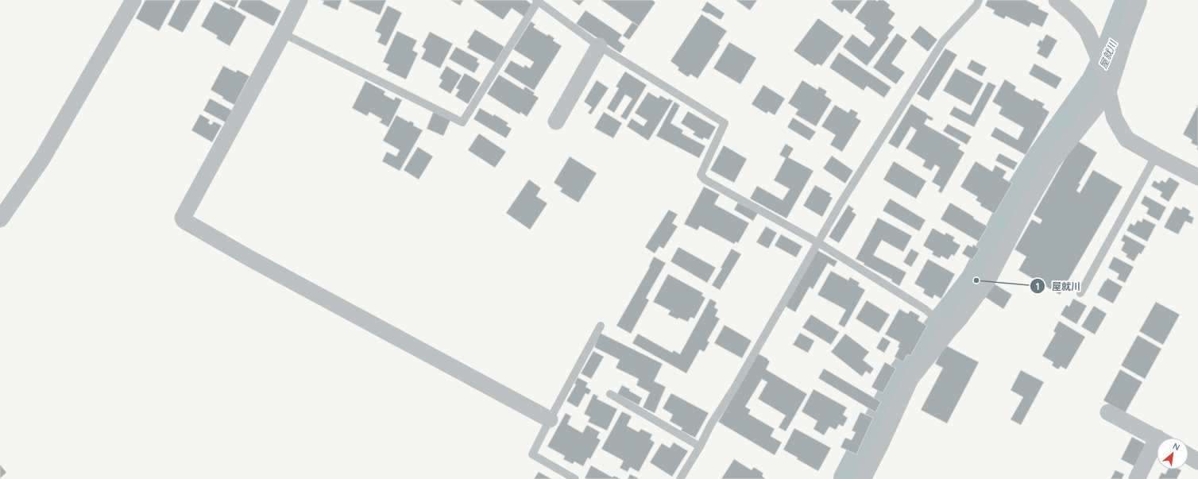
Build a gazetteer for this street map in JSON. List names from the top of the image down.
{
  "water": ["屋就川"],
  "places": ["屋就川"],
  "north": "top right"
}
